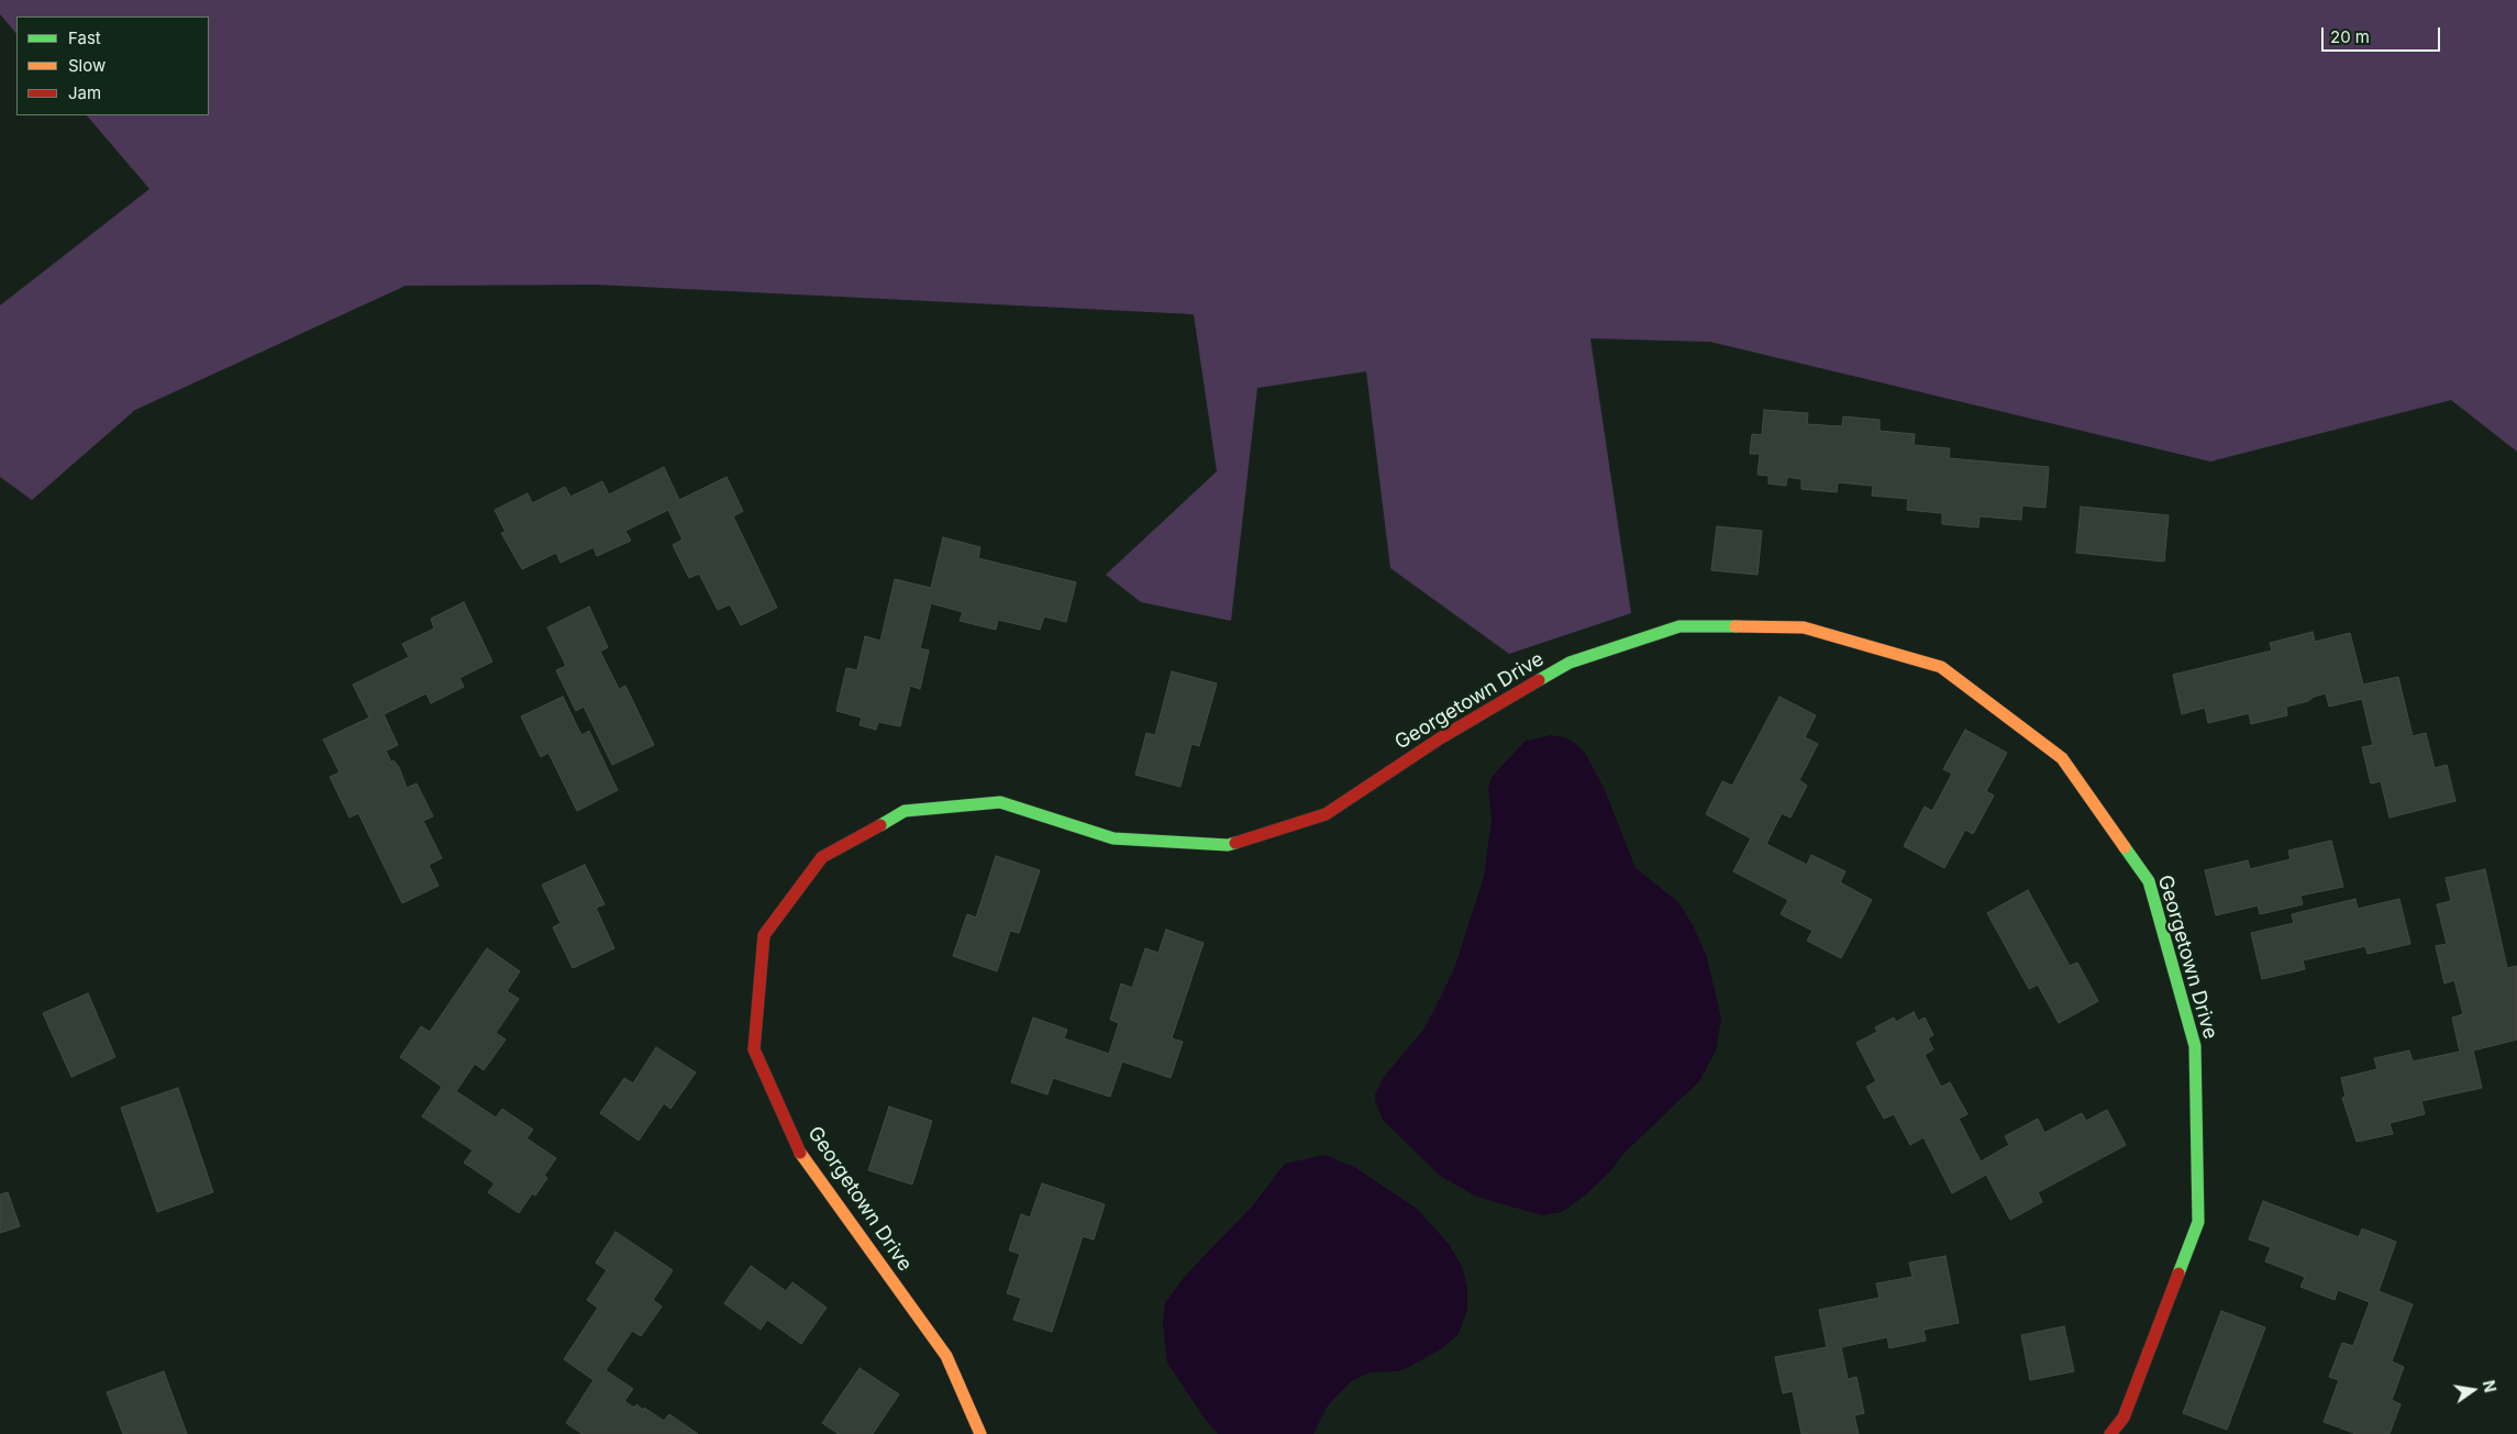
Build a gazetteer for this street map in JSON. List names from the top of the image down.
{
  "streets": {
    "street": ["Georgetown Drive"]
  },
  "legend": ["Fast", "Slow", "Jam"],
  "scale_bar": "20 m",
  "north": "right"
}
